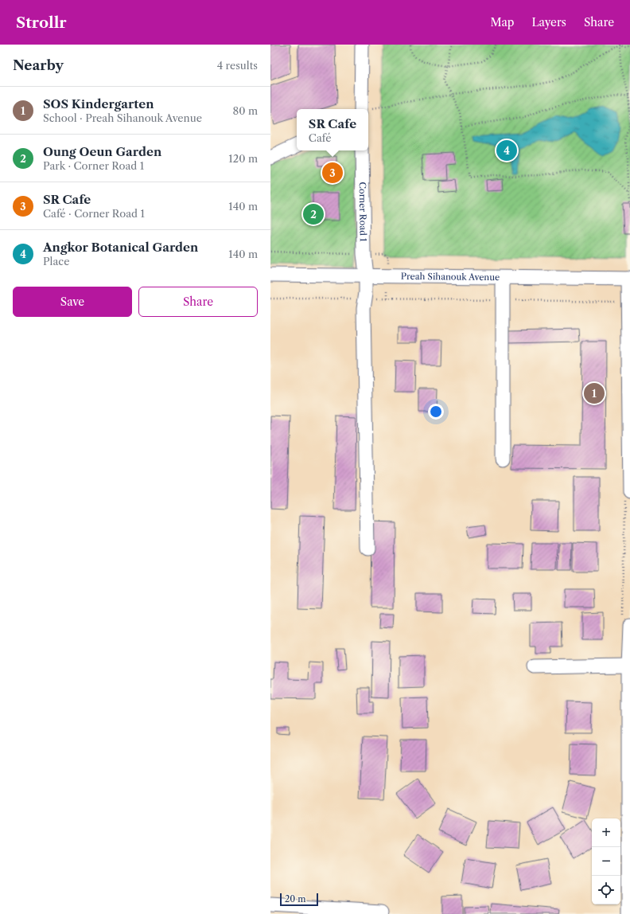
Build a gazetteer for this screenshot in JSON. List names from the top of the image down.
{
  "streets": {
    "street": ["Corner Road 1", "Preah Sihanouk Avenue"]
  },
  "crossings": [
    ["Corner Road 1", "Preah Sihanouk Avenue"]
  ],
  "scale_bar": "20 m",
  "page": {
    "header": "Strollr",
    "nav": ["Map", "Layers", "Share"],
    "heading": ["Nearby", "4 results"],
    "list": [
      {
        "mark": "1",
        "name": "SOS Kindergarten",
        "note": "School · Preah Sihanouk Avenue",
        "value": "80 m"
      },
      {
        "mark": "2",
        "name": "Oung Oeun Garden",
        "note": "Park · Corner Road 1",
        "value": "120 m"
      },
      {
        "mark": "3",
        "name": "SR Cafe",
        "note": "Café · Corner Road 1",
        "value": "140 m"
      },
      {
        "mark": "4",
        "name": "Angkor Botanical Garden",
        "note": "Place",
        "value": "140 m"
      }
    ],
    "popup": ["SR Cafe", "Café"],
    "pins": [
      "4",
      "3",
      "2",
      "1"
    ],
    "buttons": ["Save", "Share"],
    "map_buttons": ["+", "−"],
    "scale": "20 m"
  }
}
